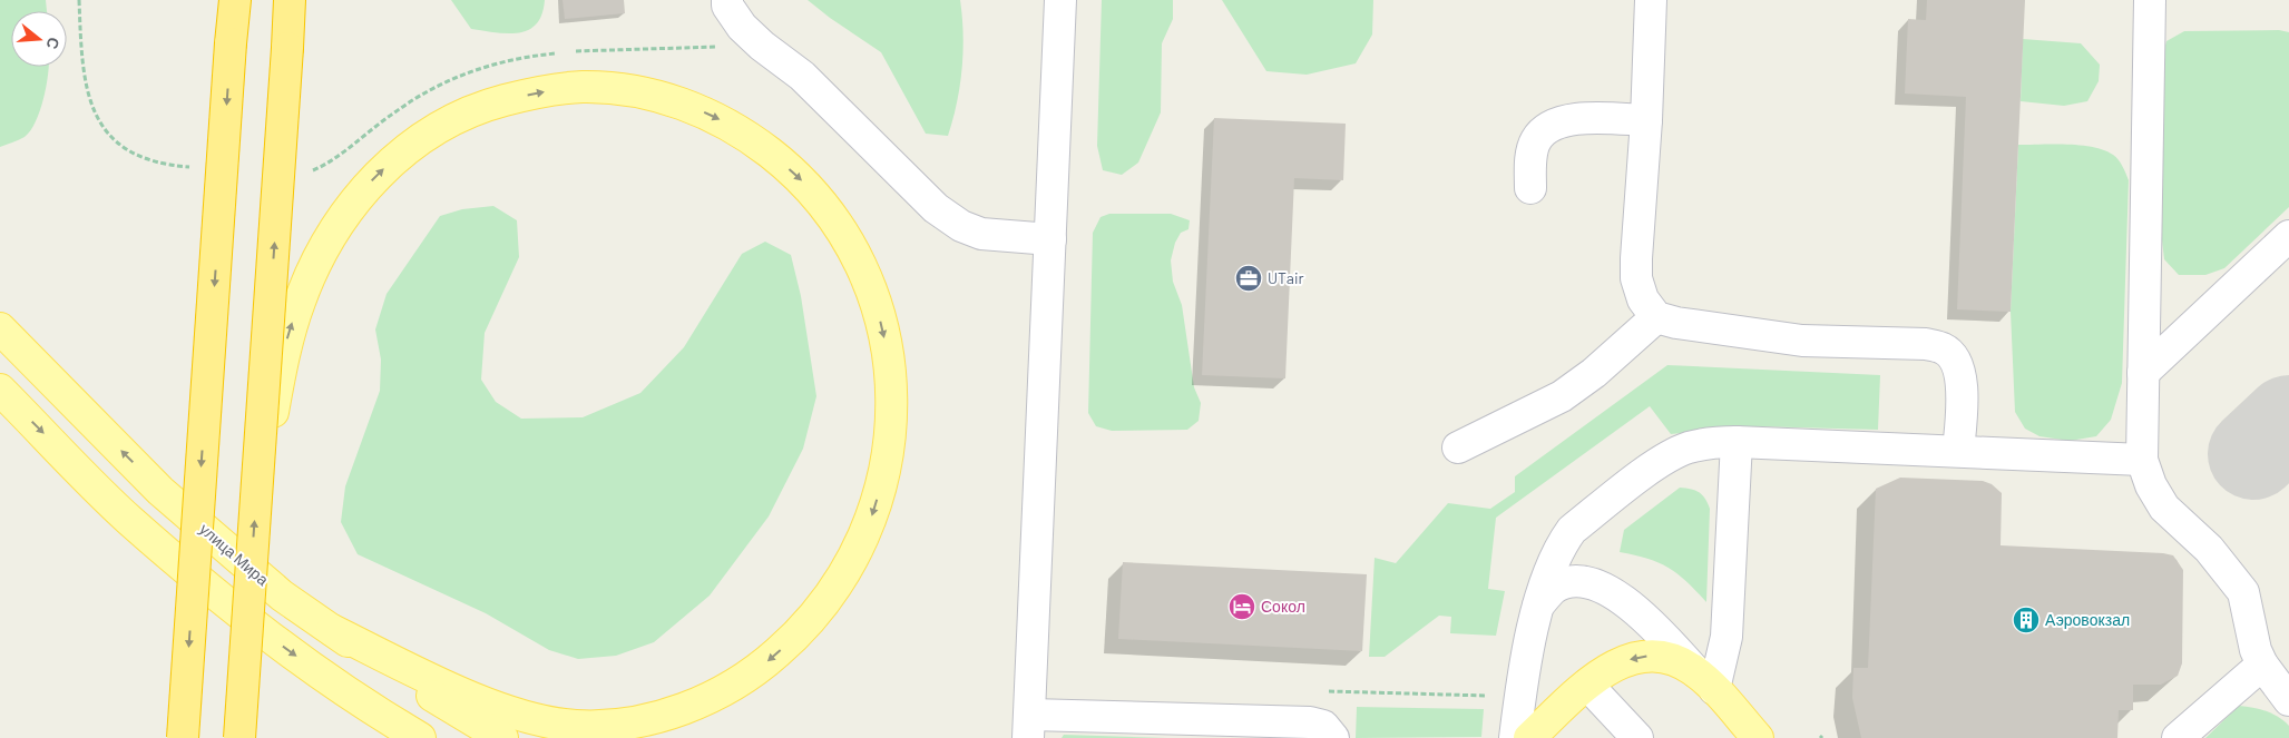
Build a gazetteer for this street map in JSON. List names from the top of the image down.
{
  "streets": {
    "main road": ["улица Мира"]
  },
  "places": {
    "office": ["UTair"],
    "hotel": ["Сокол"],
    "building": ["Аэровокзал"]
  },
  "north": "right"
}
